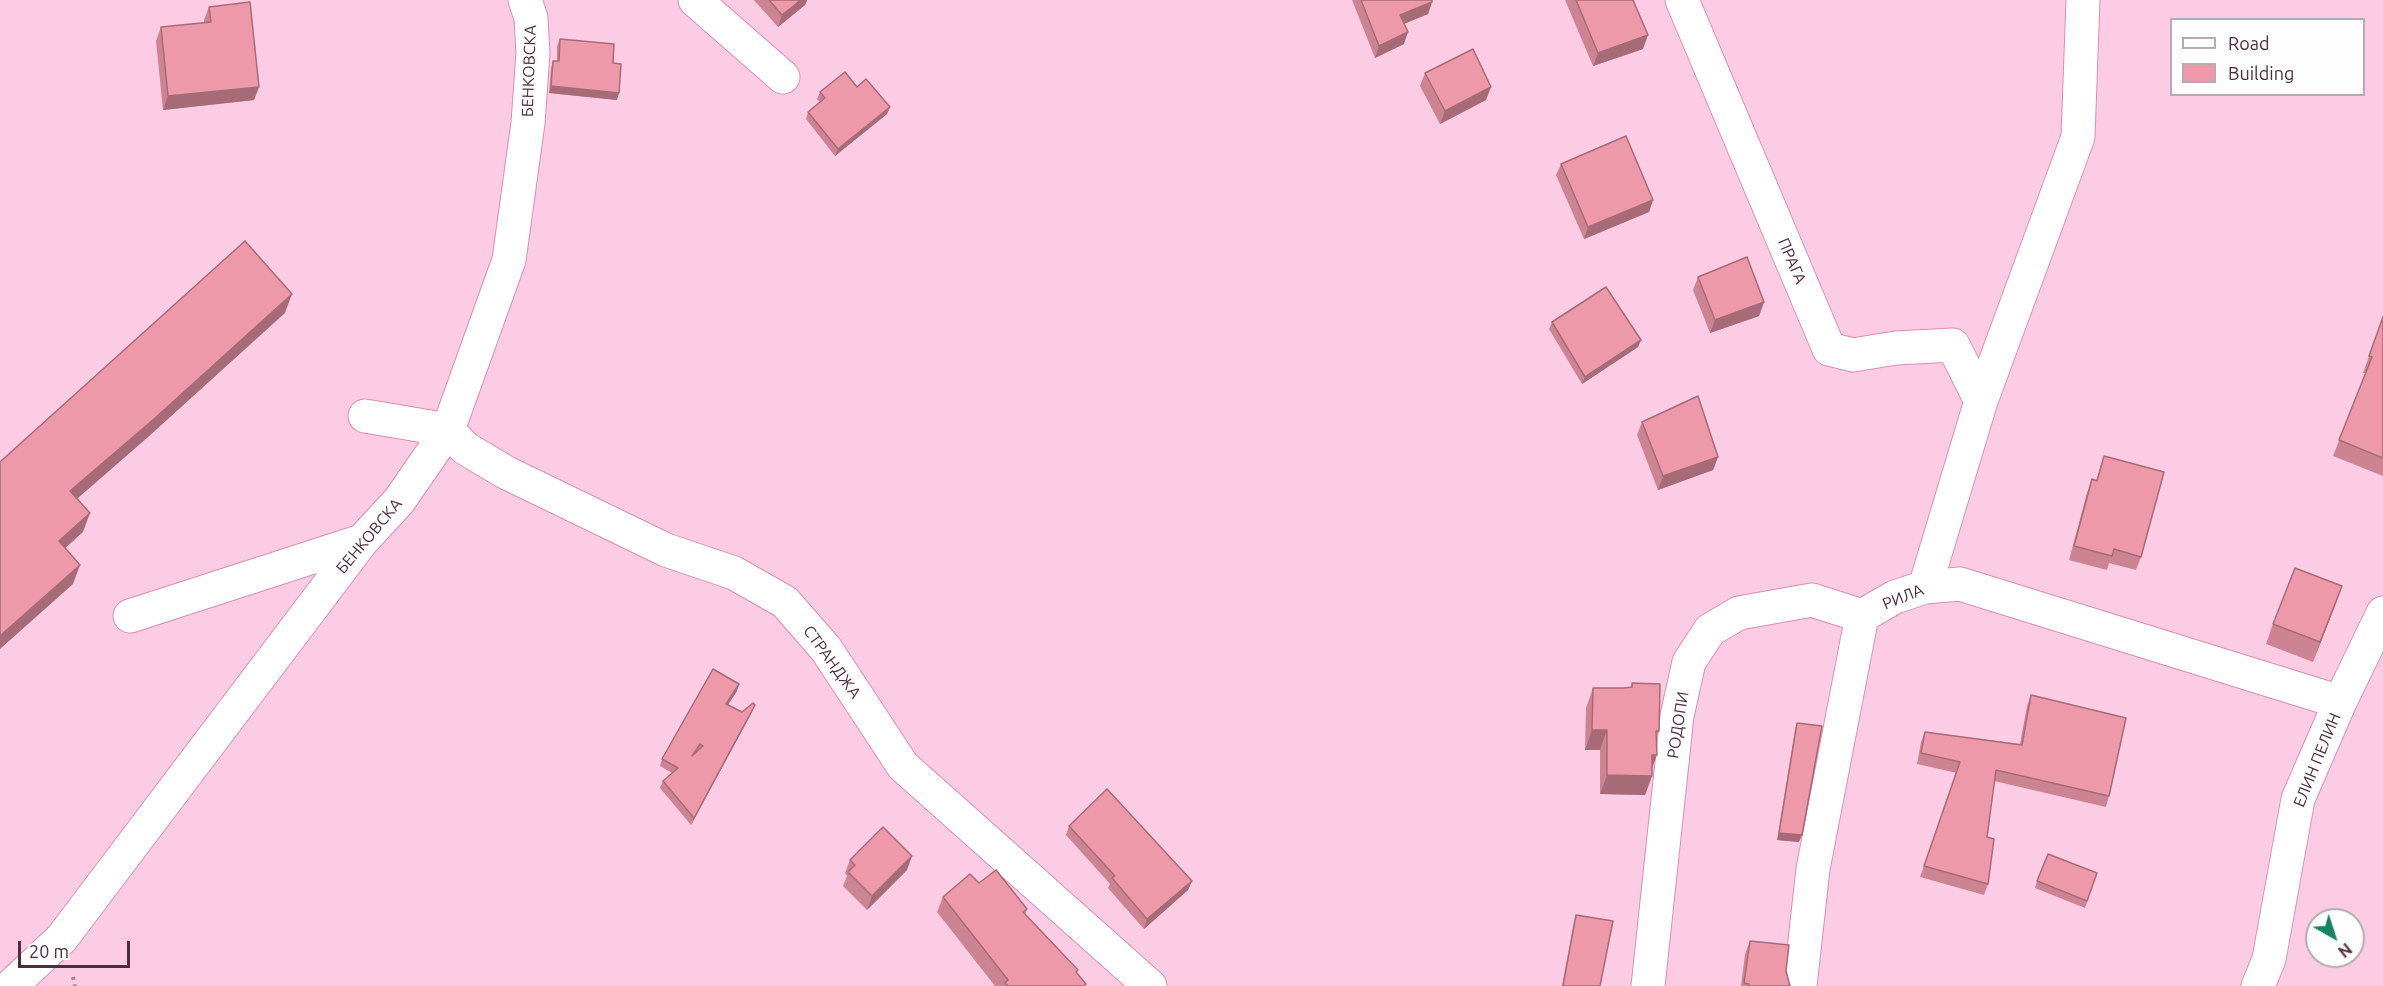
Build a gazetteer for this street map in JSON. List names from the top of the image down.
{
  "streets": {
    "street": [
      "БЕНКОВСКА",
      "ПРАГА",
      "РИЛА",
      "СТРАНДЖА",
      "РОДОПИ",
      "ЕЛИН ПЕЛИН"
    ]
  },
  "crossings": [
    ["БЕНКОВСКА", "СТРАНДЖА"],
    ["РИЛА", "РОДОПИ"],
    ["РИЛА", "ЕЛИН ПЕЛИН"]
  ],
  "legend": ["Road", "Building"],
  "scale_bar": "20 m",
  "north": "bottom right"
}
